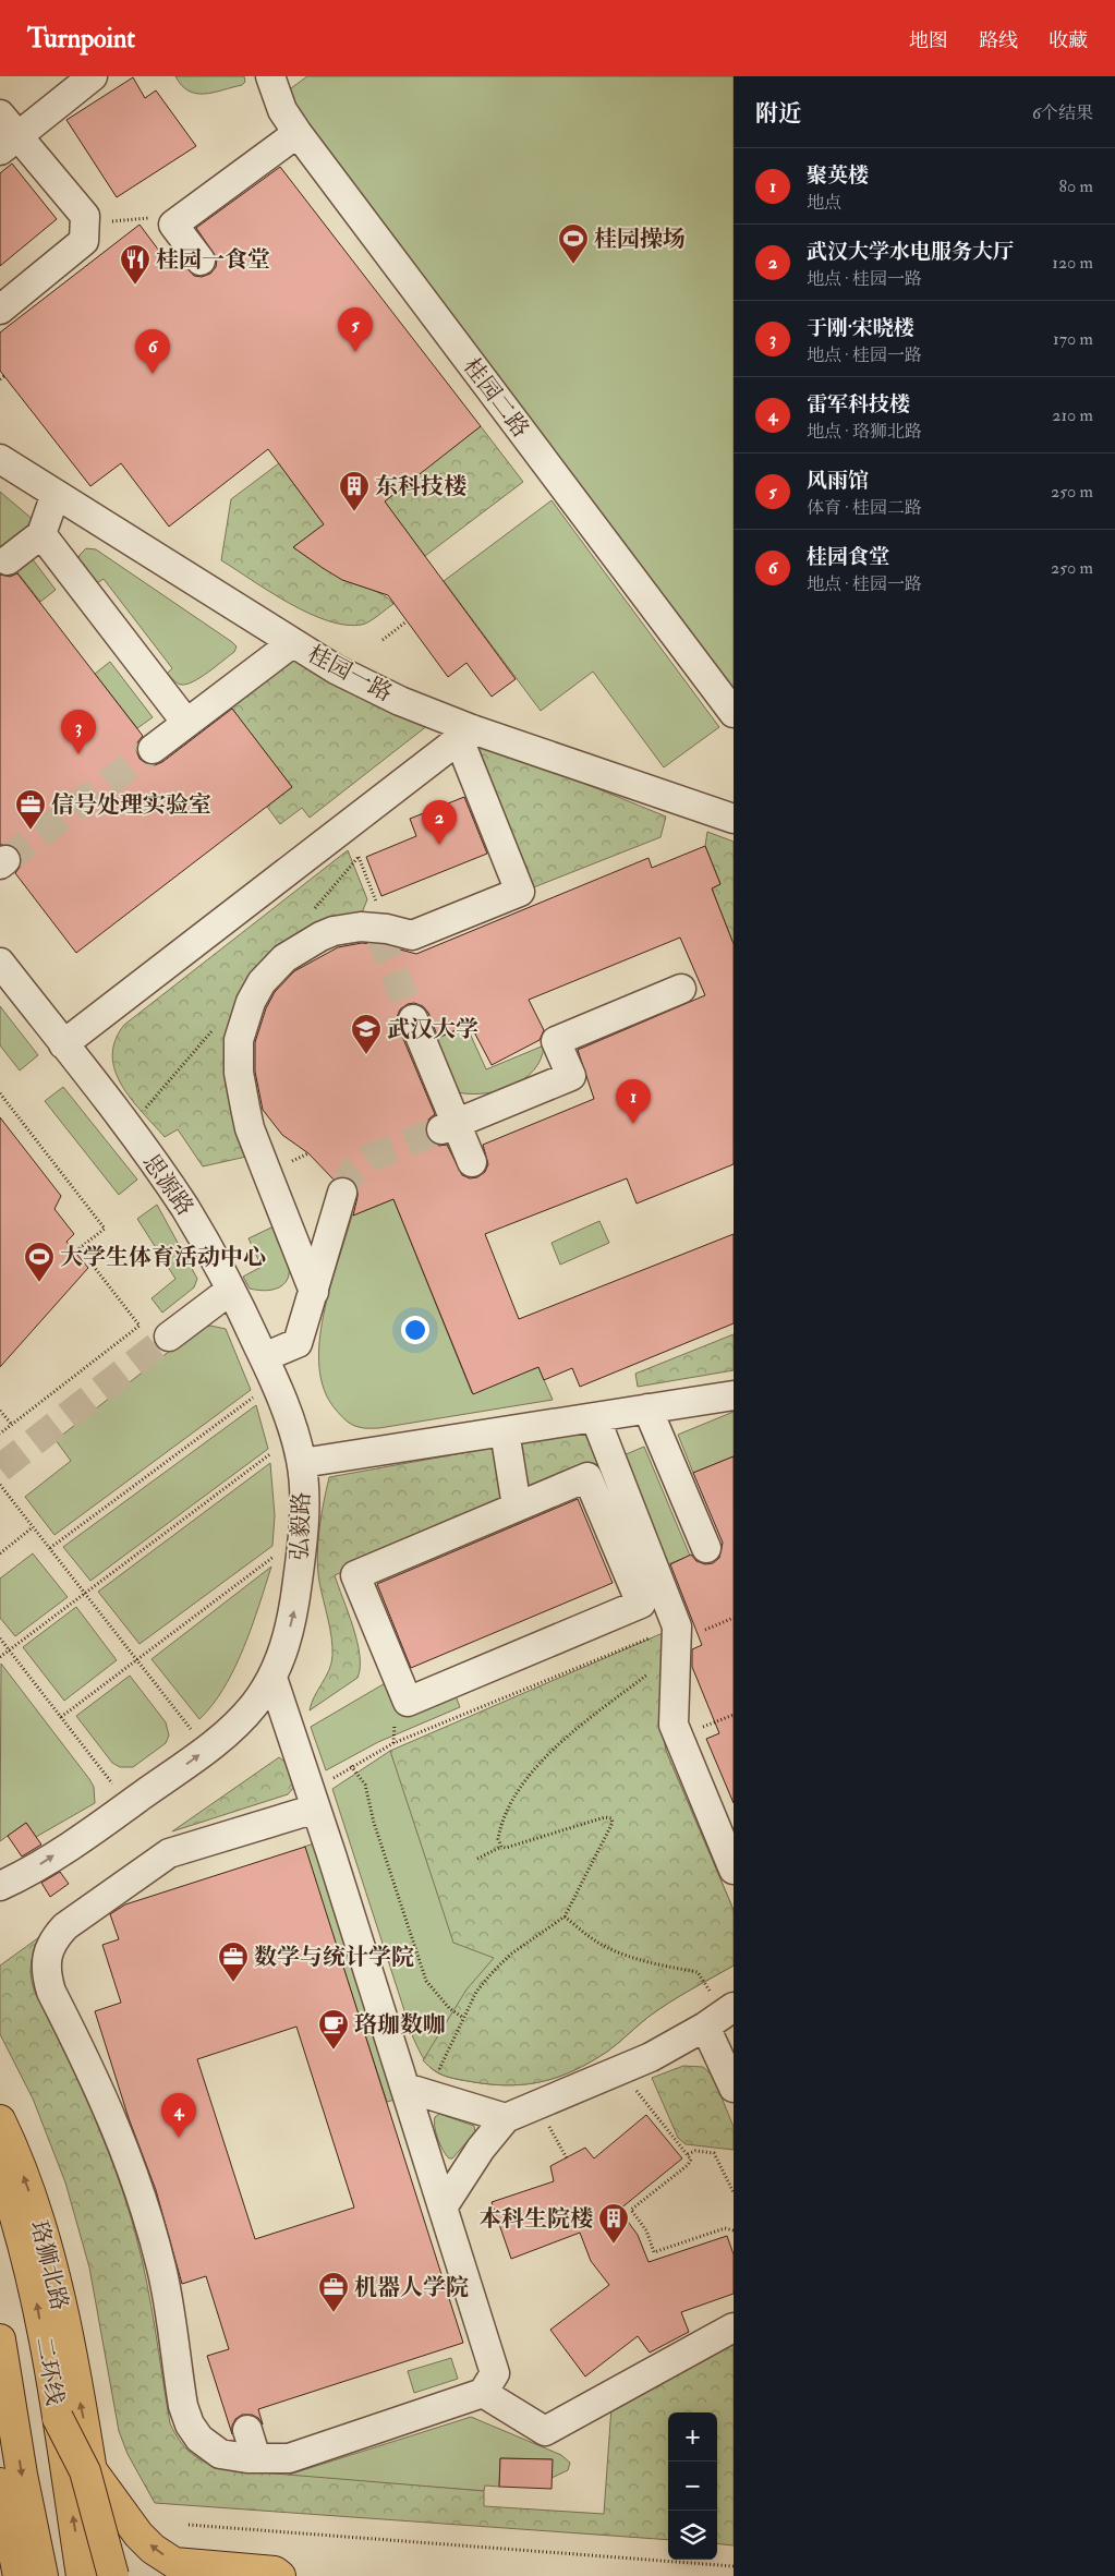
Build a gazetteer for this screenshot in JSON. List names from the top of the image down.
{
  "streets": {
    "main road": ["珞狮北路", "二环线"],
    "street": [
      "桂园二路",
      "桂园一路",
      "思源路",
      "弘毅路"
    ]
  },
  "crossings": [
    ["思源路", "弘毅路"]
  ],
  "one_way": ["弘毅路", "珞狮北路"],
  "places": {
    "sports": ["桂园操场", "大学生体育活动中心"],
    "restaurant": ["桂园一食堂"],
    "building": ["东科技楼", "本科生院楼"],
    "office": ["信号处理实验室", "数学与统计学院", "机器人学院"],
    "school or university": ["武汉大学"],
    "cafe": ["珞珈数咖"]
  },
  "page": {
    "header": "Turnpoint",
    "nav": ["地图", "路线", "收藏"],
    "heading": ["附近", "6个结果"],
    "list": [
      {
        "mark": "1",
        "name": "聚英楼",
        "note": "地点",
        "value": "80 m"
      },
      {
        "mark": "2",
        "name": "武汉大学水电服务大厅",
        "note": "地点 · 桂园一路",
        "value": "120 m"
      },
      {
        "mark": "3",
        "name": "于刚·宋晓楼",
        "note": "地点 · 桂园一路",
        "value": "170 m"
      },
      {
        "mark": "4",
        "name": "雷军科技楼",
        "note": "地点 · 珞狮北路",
        "value": "210 m"
      },
      {
        "mark": "5",
        "name": "风雨馆",
        "note": "体育 · 桂园二路",
        "value": "250 m"
      },
      {
        "mark": "6",
        "name": "桂园食堂",
        "note": "地点 · 桂园一路",
        "value": "250 m"
      }
    ],
    "pins": [
      "5",
      "6",
      "3",
      "2",
      "1",
      "4"
    ],
    "map_buttons": ["+", "−"]
  }
}
